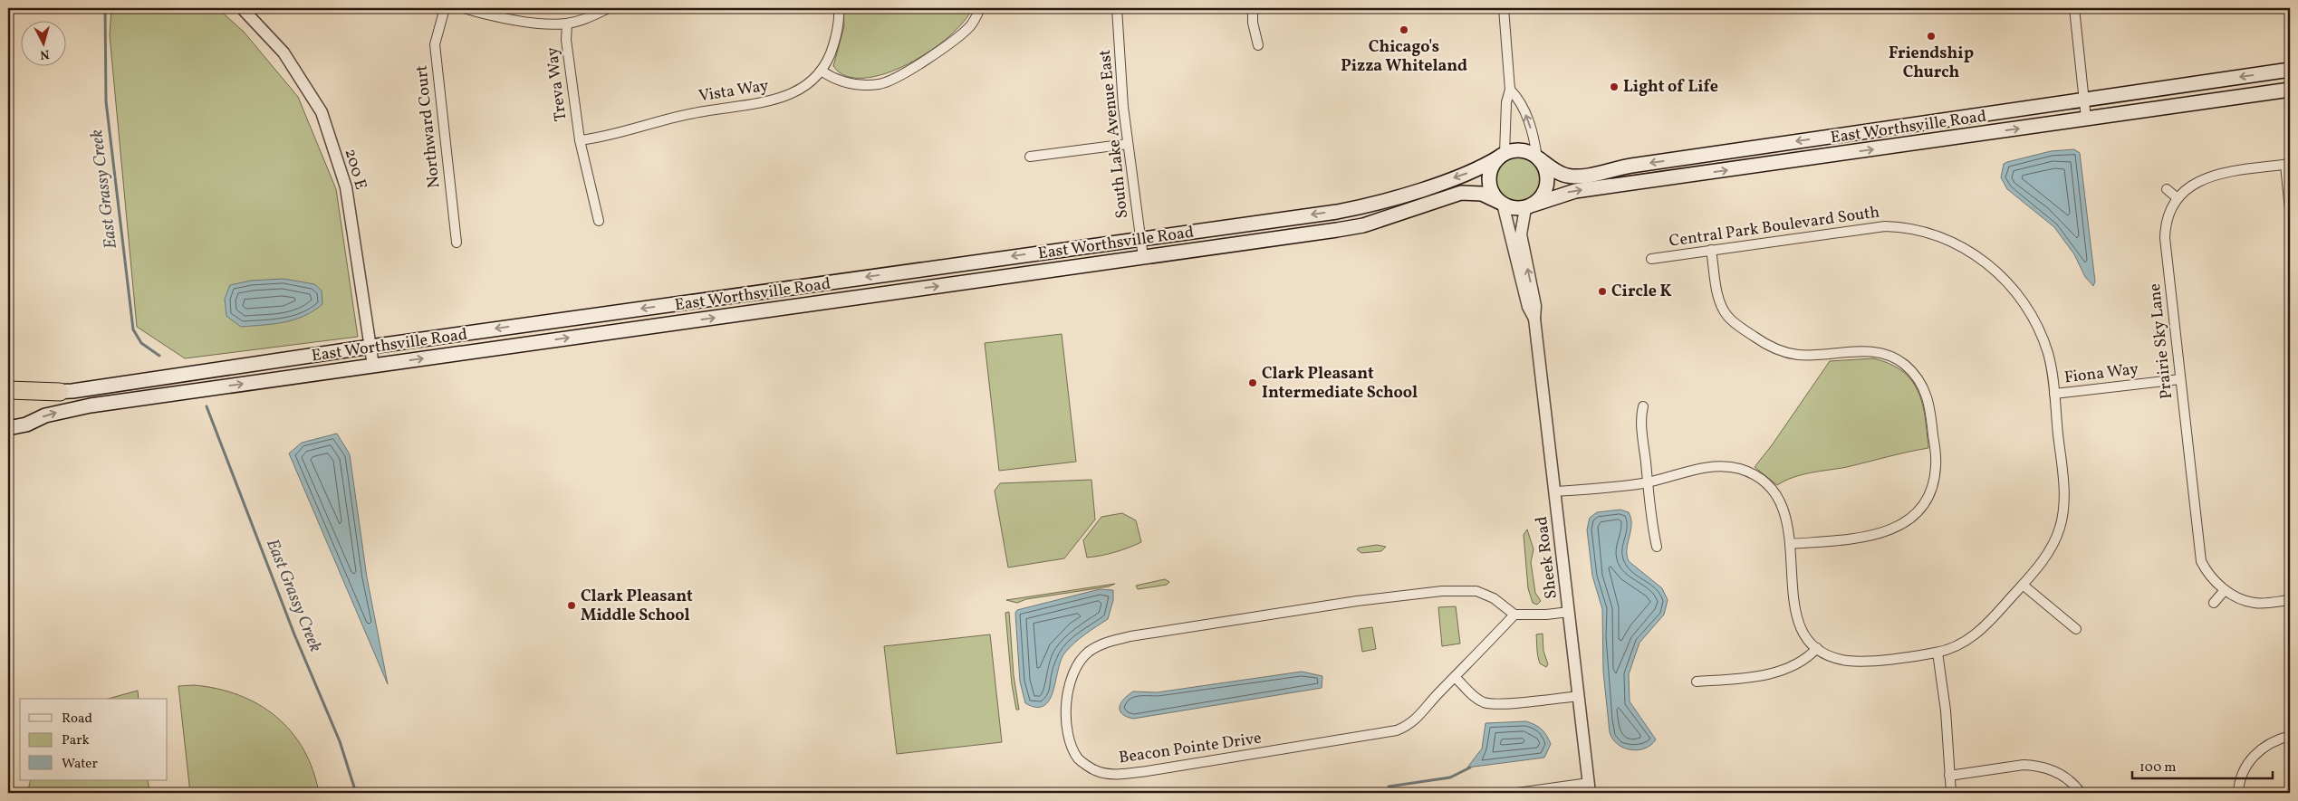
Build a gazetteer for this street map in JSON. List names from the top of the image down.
{
  "streets": {
    "main road": ["East Worthsville Road"],
    "street": [
      "Treva Way",
      "Vista Way",
      "Northward Court",
      "South Lake Avenue East",
      "200 E",
      "Central Park Boulevard South",
      "Prairie Sky Lane",
      "Fiona Way",
      "Sheek Road",
      "Beacon Pointe Drive"
    ]
  },
  "crossings": [
    ["Treva Way", "Vista Way"],
    ["East Worthsville Road", "South Lake Avenue East"],
    ["East Worthsville Road", "200 E"],
    ["East Worthsville Road", "Sheek Road"],
    ["Central Park Boulevard South", "Fiona Way"],
    ["Prairie Sky Lane", "Fiona Way"]
  ],
  "water": ["East Grassy Creek"],
  "places": [
    "Chicago's Pizza Whiteland",
    "Friendship Church",
    "Light of Life",
    "Circle K",
    "Clark Pleasant Intermediate School",
    "Clark Pleasant Middle School"
  ],
  "legend": ["Road", "Park", "Water"],
  "scale_bar": "100 m",
  "north": "bottom"
}
